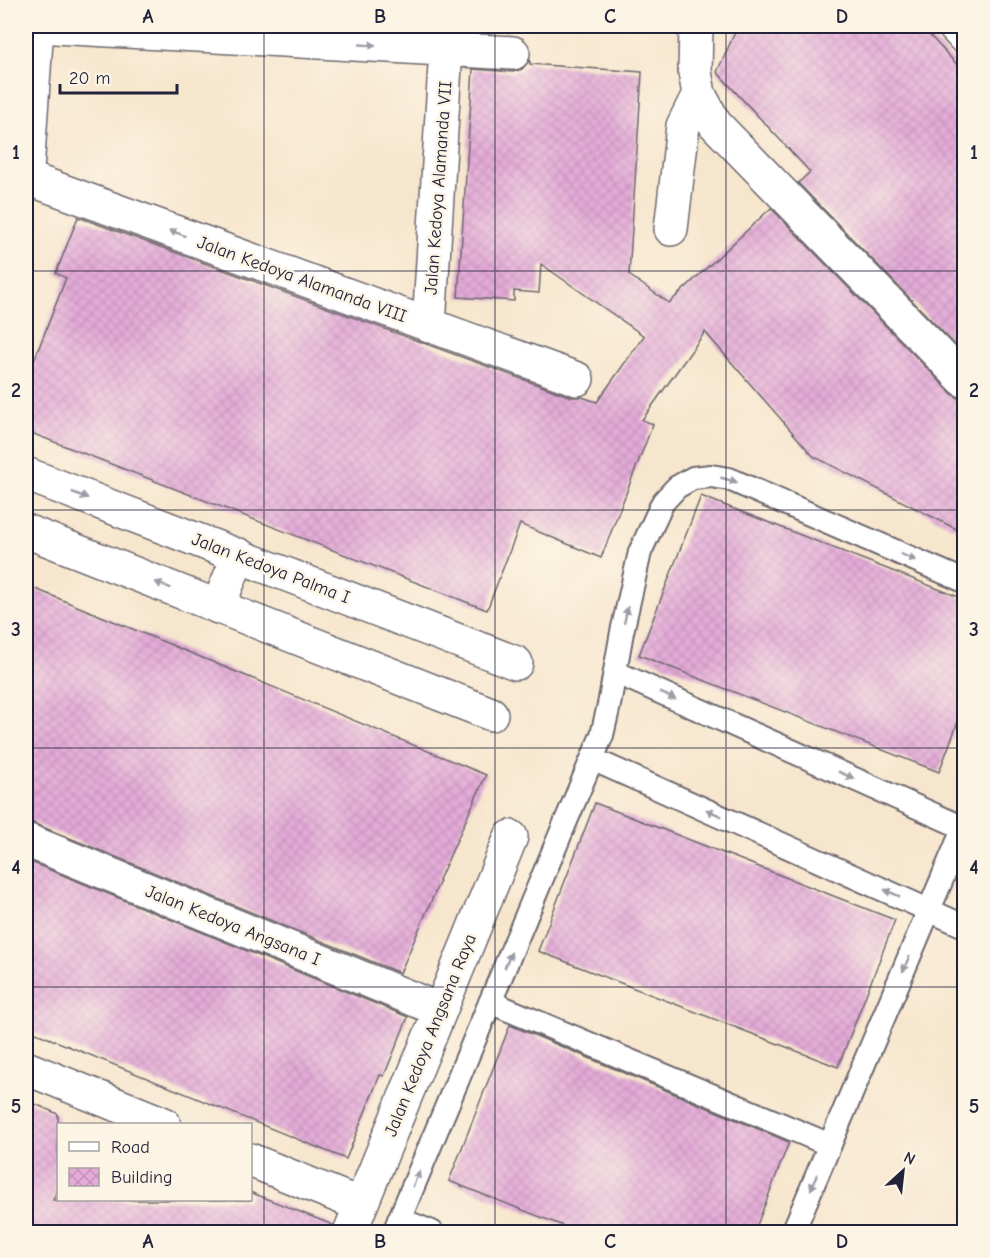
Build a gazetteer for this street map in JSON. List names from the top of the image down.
{
  "streets": {
    "street": [
      "Jalan Kedoya Alamanda VII",
      "Jalan Kedoya Alamanda VIII",
      "Jalan Kedoya Palma I",
      "Jalan Kedoya Angsana I",
      "Jalan Kedoya Angsana Raya"
    ]
  },
  "crossings": [
    ["Jalan Kedoya Alamanda VII", "Jalan Kedoya Alamanda VIII"],
    ["Jalan Kedoya Angsana I", "Jalan Kedoya Angsana Raya"]
  ],
  "legend": ["Road", "Building"],
  "scale_bar": "20 m",
  "north": "top right",
  "grid": {
    "columns": [
      "A",
      "B",
      "C",
      "D"
    ],
    "rows": [
      "1",
      "2",
      "3",
      "4",
      "5"
    ]
  }
}
